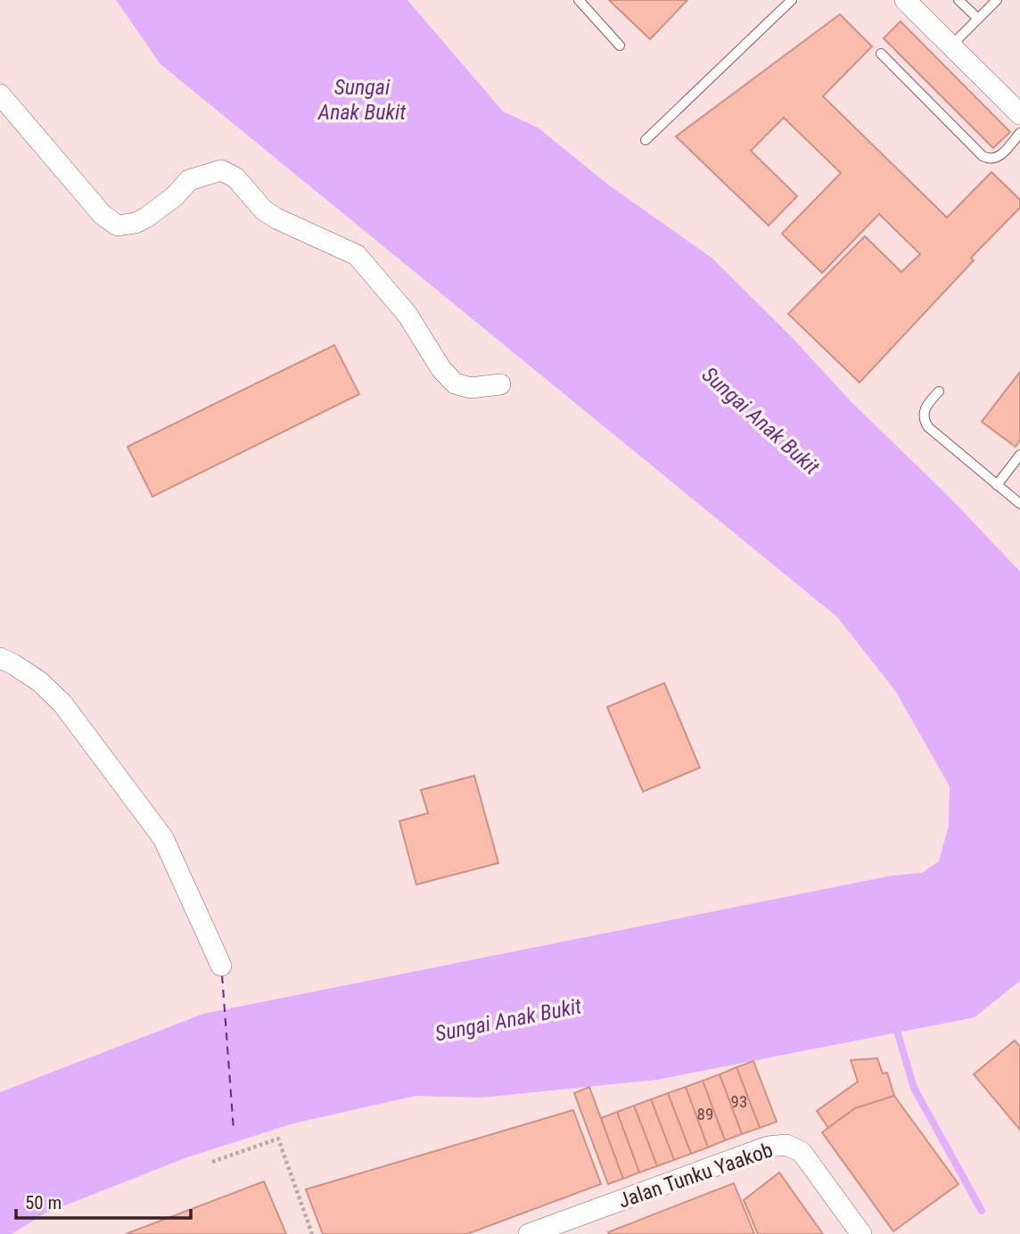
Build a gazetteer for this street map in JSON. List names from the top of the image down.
{
  "streets": {
    "street": ["Jalan Tunku Yaakob"]
  },
  "water": ["Sungai Anak Bukit"],
  "house_numbers": ["93", "89"],
  "scale_bar": "50 m"
}
